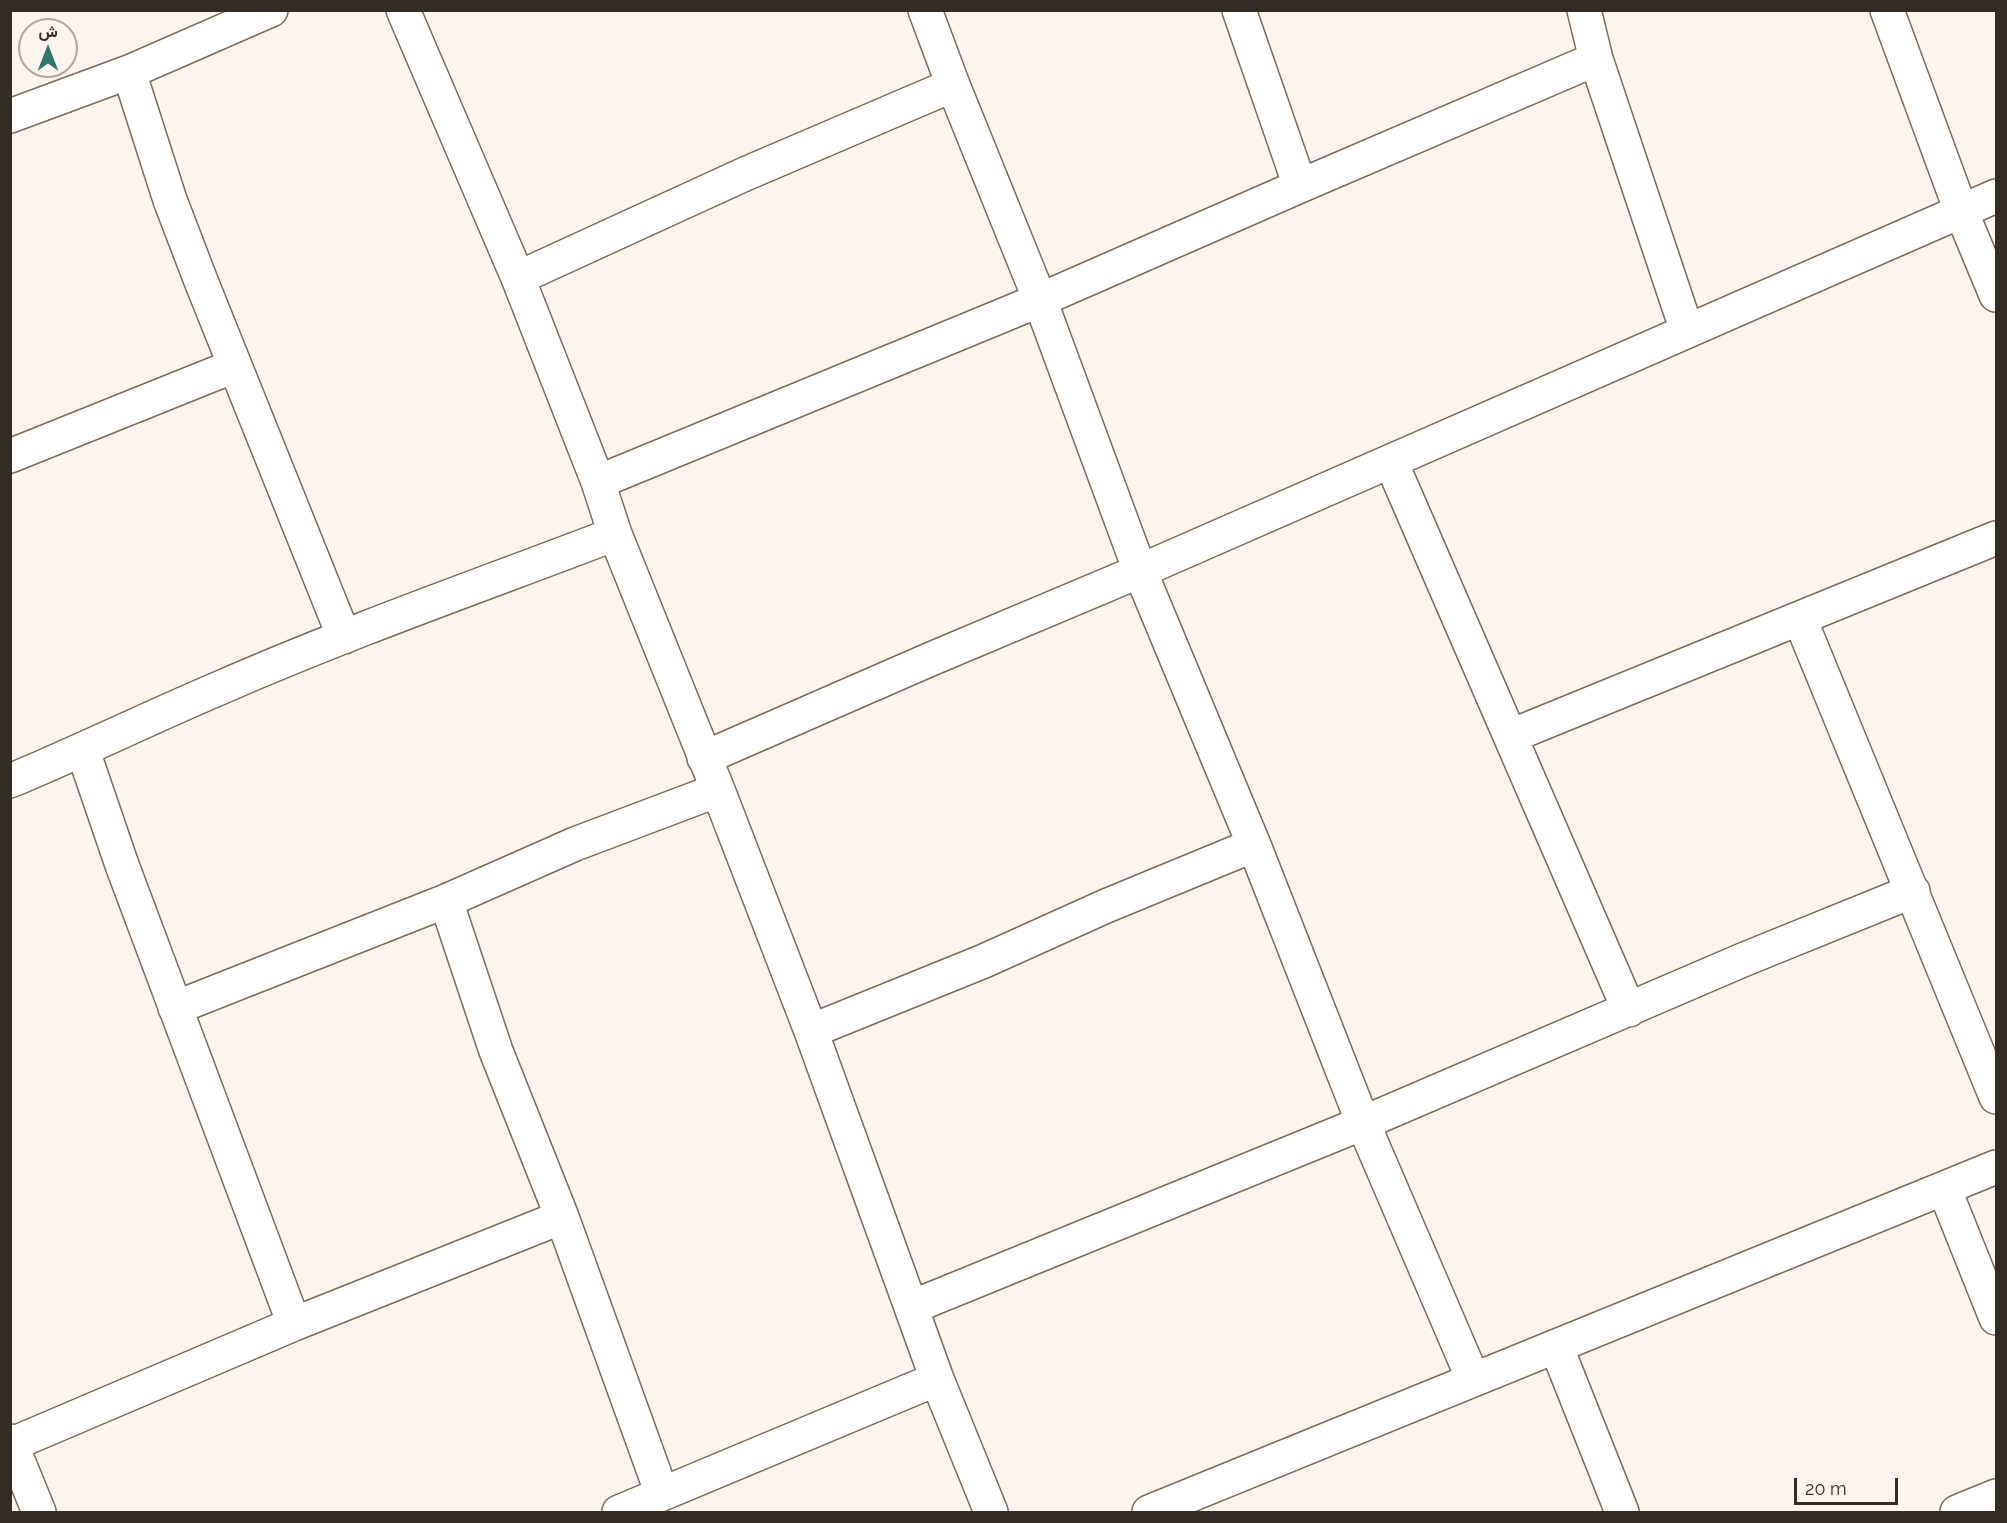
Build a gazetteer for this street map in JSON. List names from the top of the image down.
{
  "scale_bar": "20 m",
  "north": "top"
}
